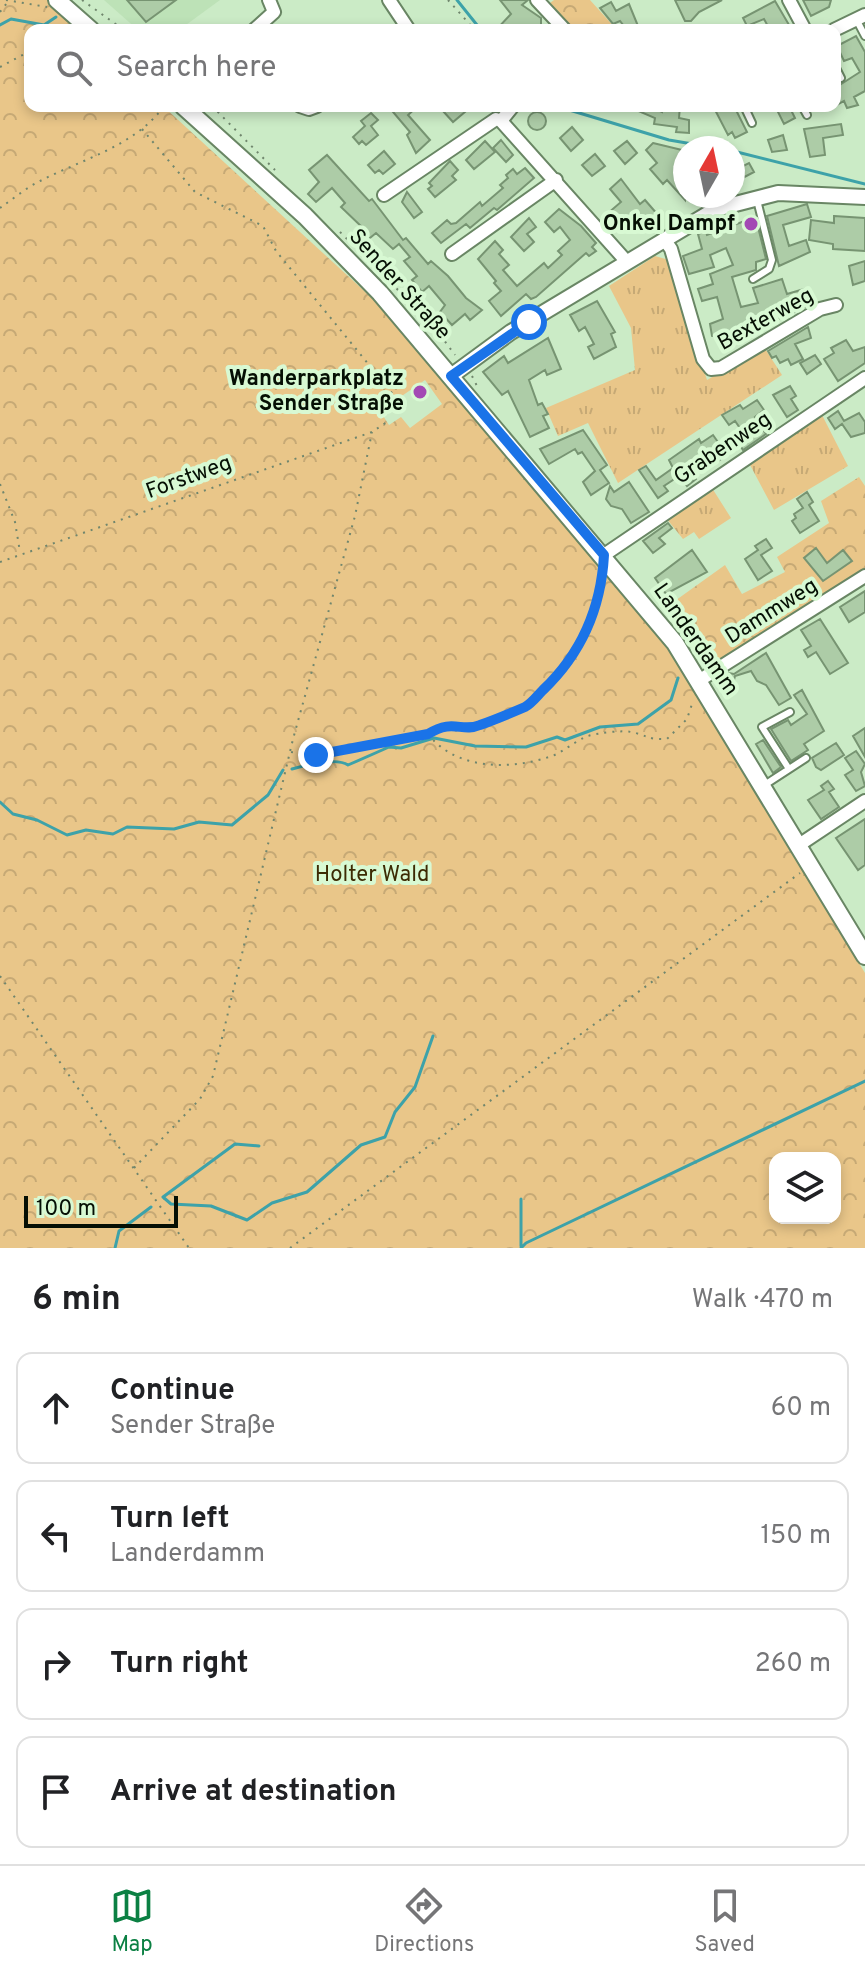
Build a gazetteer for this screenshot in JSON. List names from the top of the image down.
{
  "streets": {
    "main road": ["Sender Straße", "Landerdamm"],
    "street": ["Bexterweg", "Grabenweg", "Dammweg"],
    "path": ["Forstweg"]
  },
  "crossings": [
    ["Sender Straße", "Landerdamm"],
    ["Grabenweg", "Landerdamm"],
    ["Dammweg", "Landerdamm"]
  ],
  "parks": ["Holter Wald"],
  "places": ["Onkel Dampf", "Wanderparkplatz Sender Straße"],
  "scale_bar": "100 m",
  "north": "top",
  "page": {
    "search": "Search here",
    "scale": "100 m",
    "heading": ["6 min", "Walk · 470 m"],
    "list": [
      ["Continue", "Sender Straße", "60 m"],
      ["Turn left", "Landerdamm", "150 m"],
      ["Turn right", "260 m"],
      "Arrive at destination"
    ],
    "nav": ["Map", "Directions", "Saved"]
  }
}
